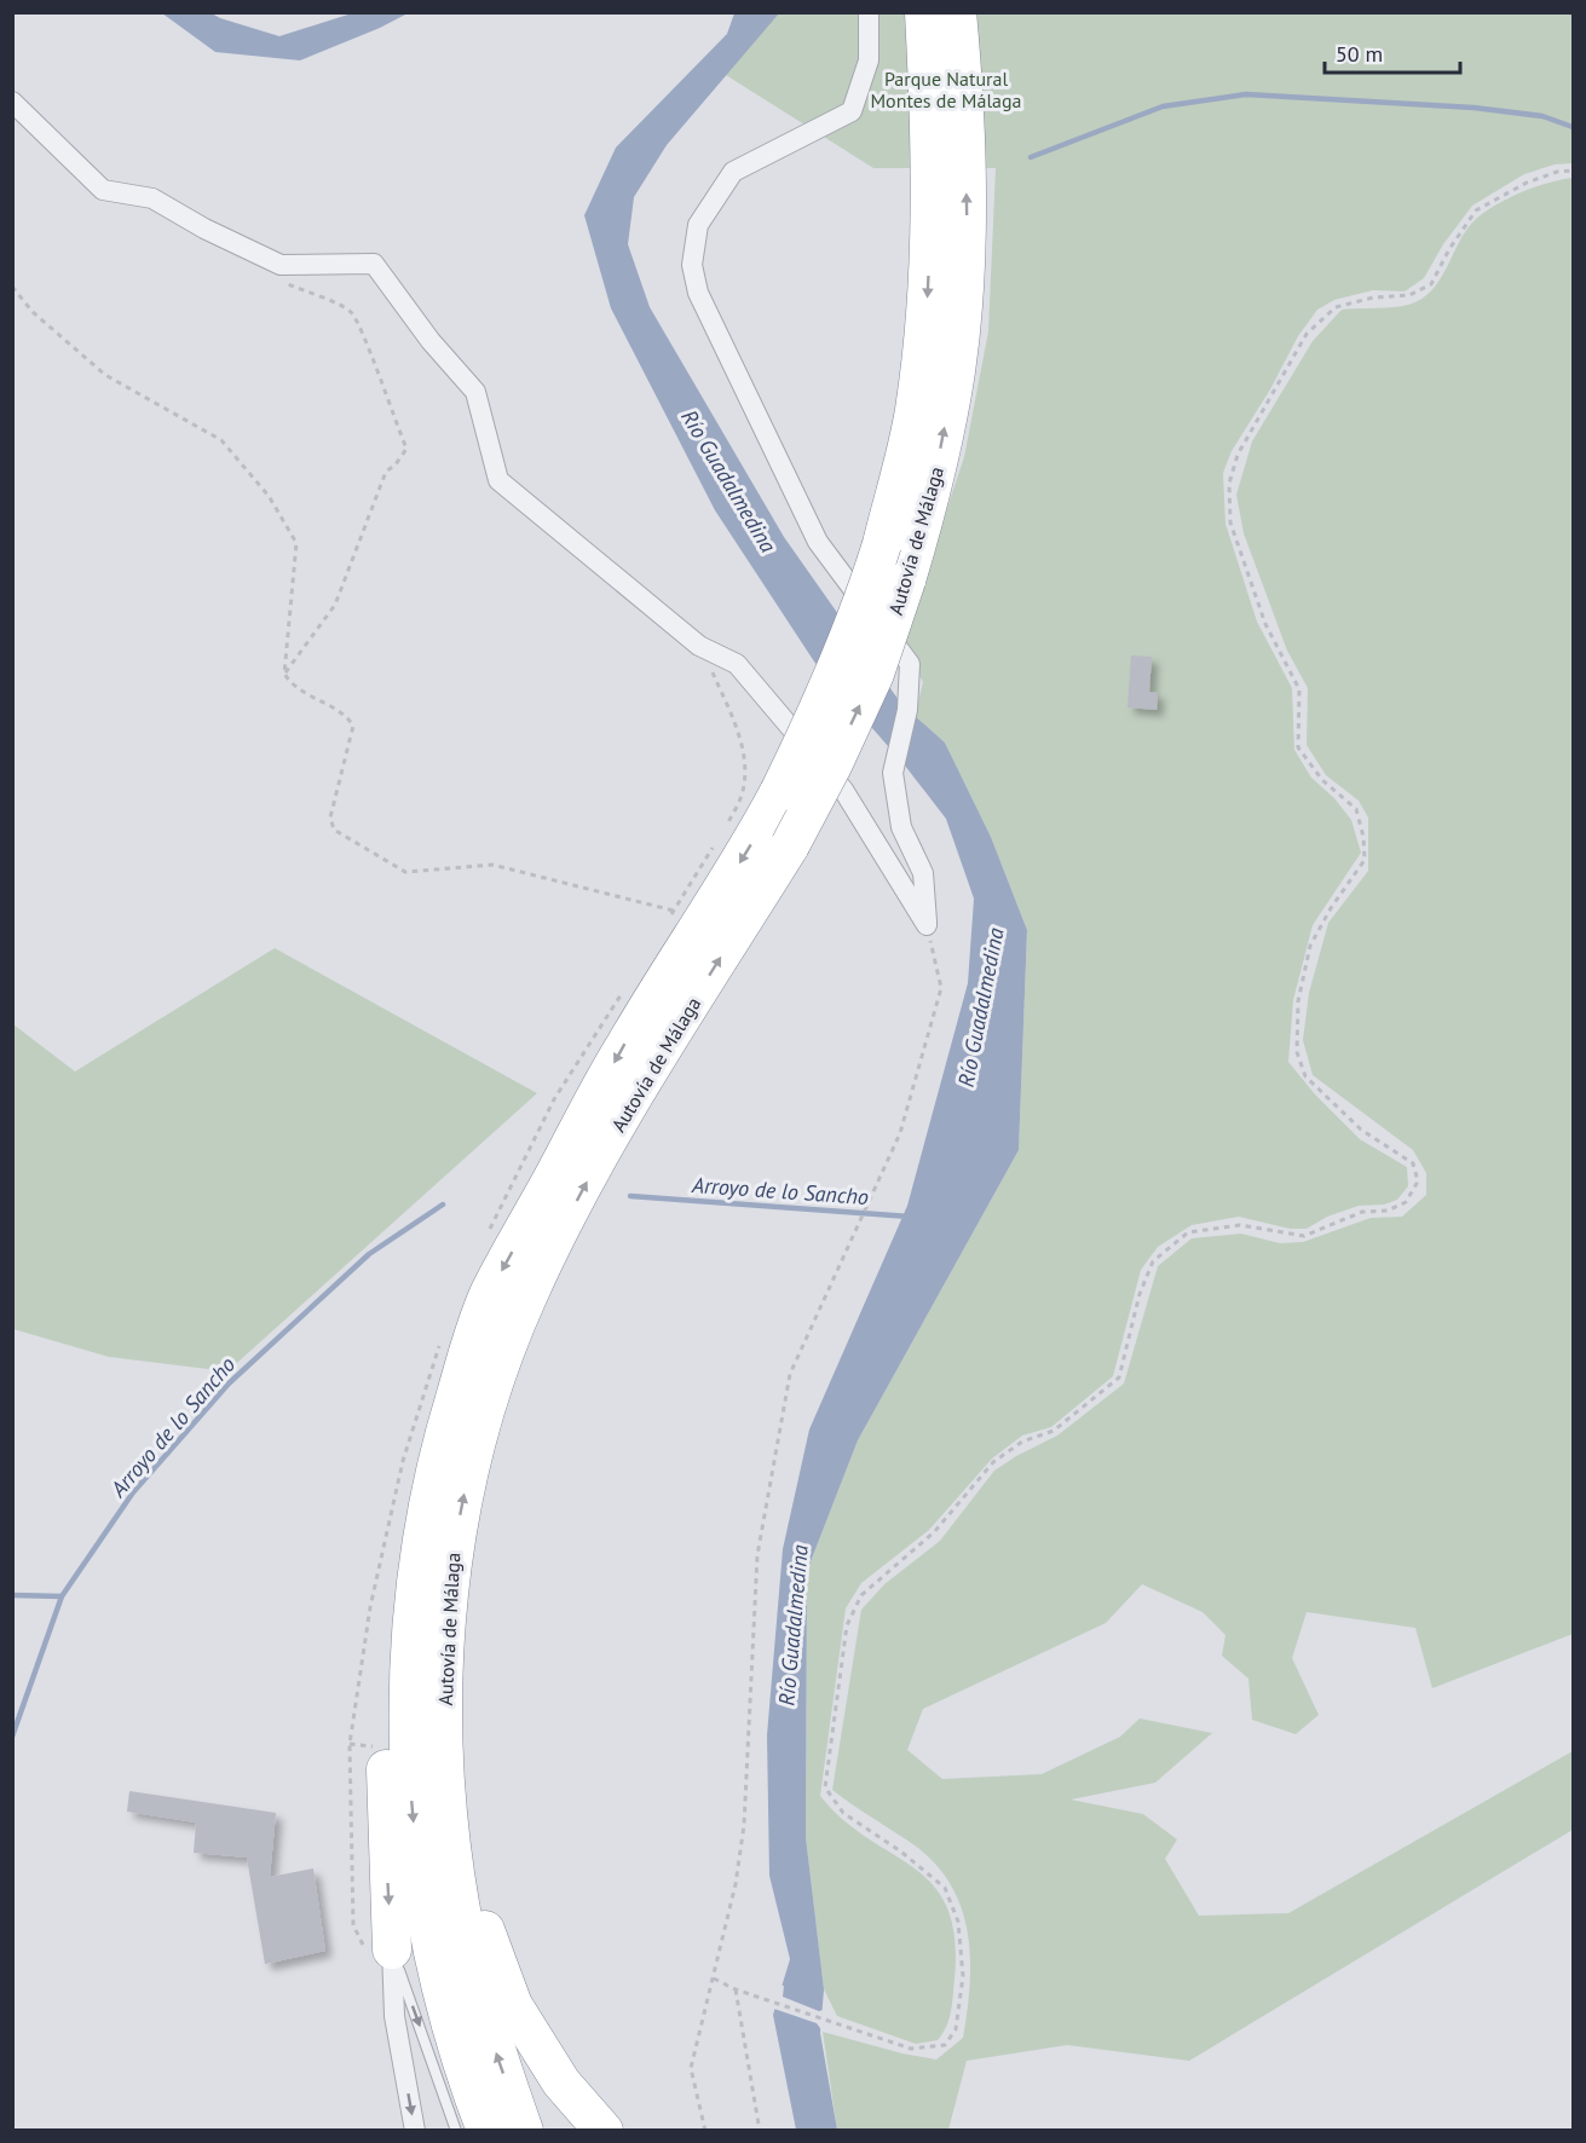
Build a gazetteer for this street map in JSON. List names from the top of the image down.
{
  "streets": {
    "highway": ["Autovía de Málaga"]
  },
  "water": ["Río Guadalmedina", "Arroyo de lo Sancho"],
  "parks": ["Parque Natural Montes de Málaga"],
  "scale_bar": "50 m"
}
